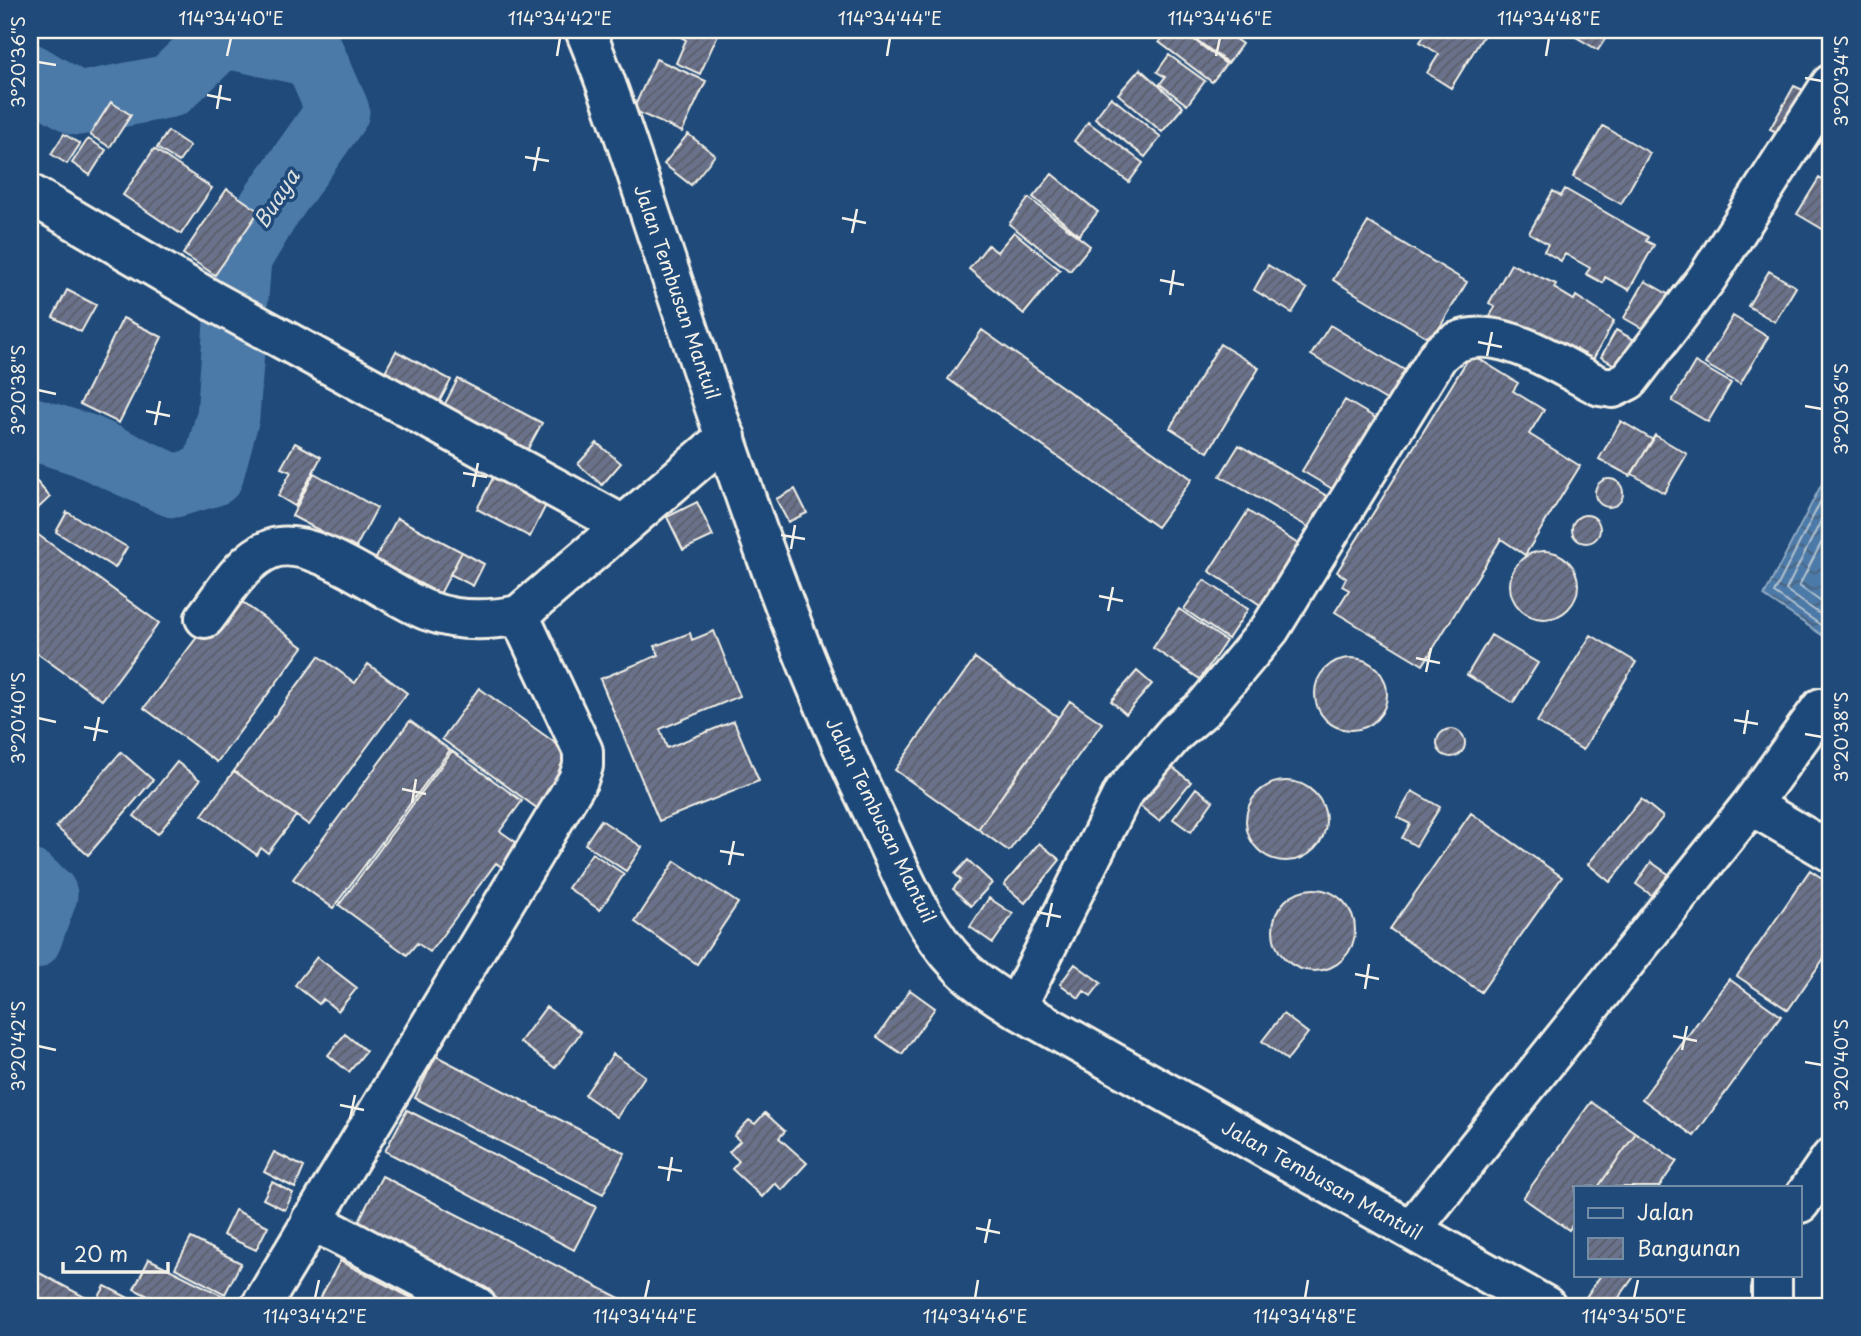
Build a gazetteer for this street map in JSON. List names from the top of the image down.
{
  "streets": {
    "street": ["Jalan Tembusan Mantuil"]
  },
  "water": ["Buaya"],
  "legend": ["Jalan", "Bangunan"],
  "scale_bar": "20 m",
  "coordinates": [
    "114°34'40\"E",
    "114°34'42\"E",
    "114°34'44\"E",
    "114°34'46\"E",
    "114°34'48\"E",
    "3°20'36\"S",
    "3°20'34\"S",
    "3°20'38\"S",
    "3°20'40\"S",
    "3°20'42\"S",
    "114°34'50\"E"
  ]
}
